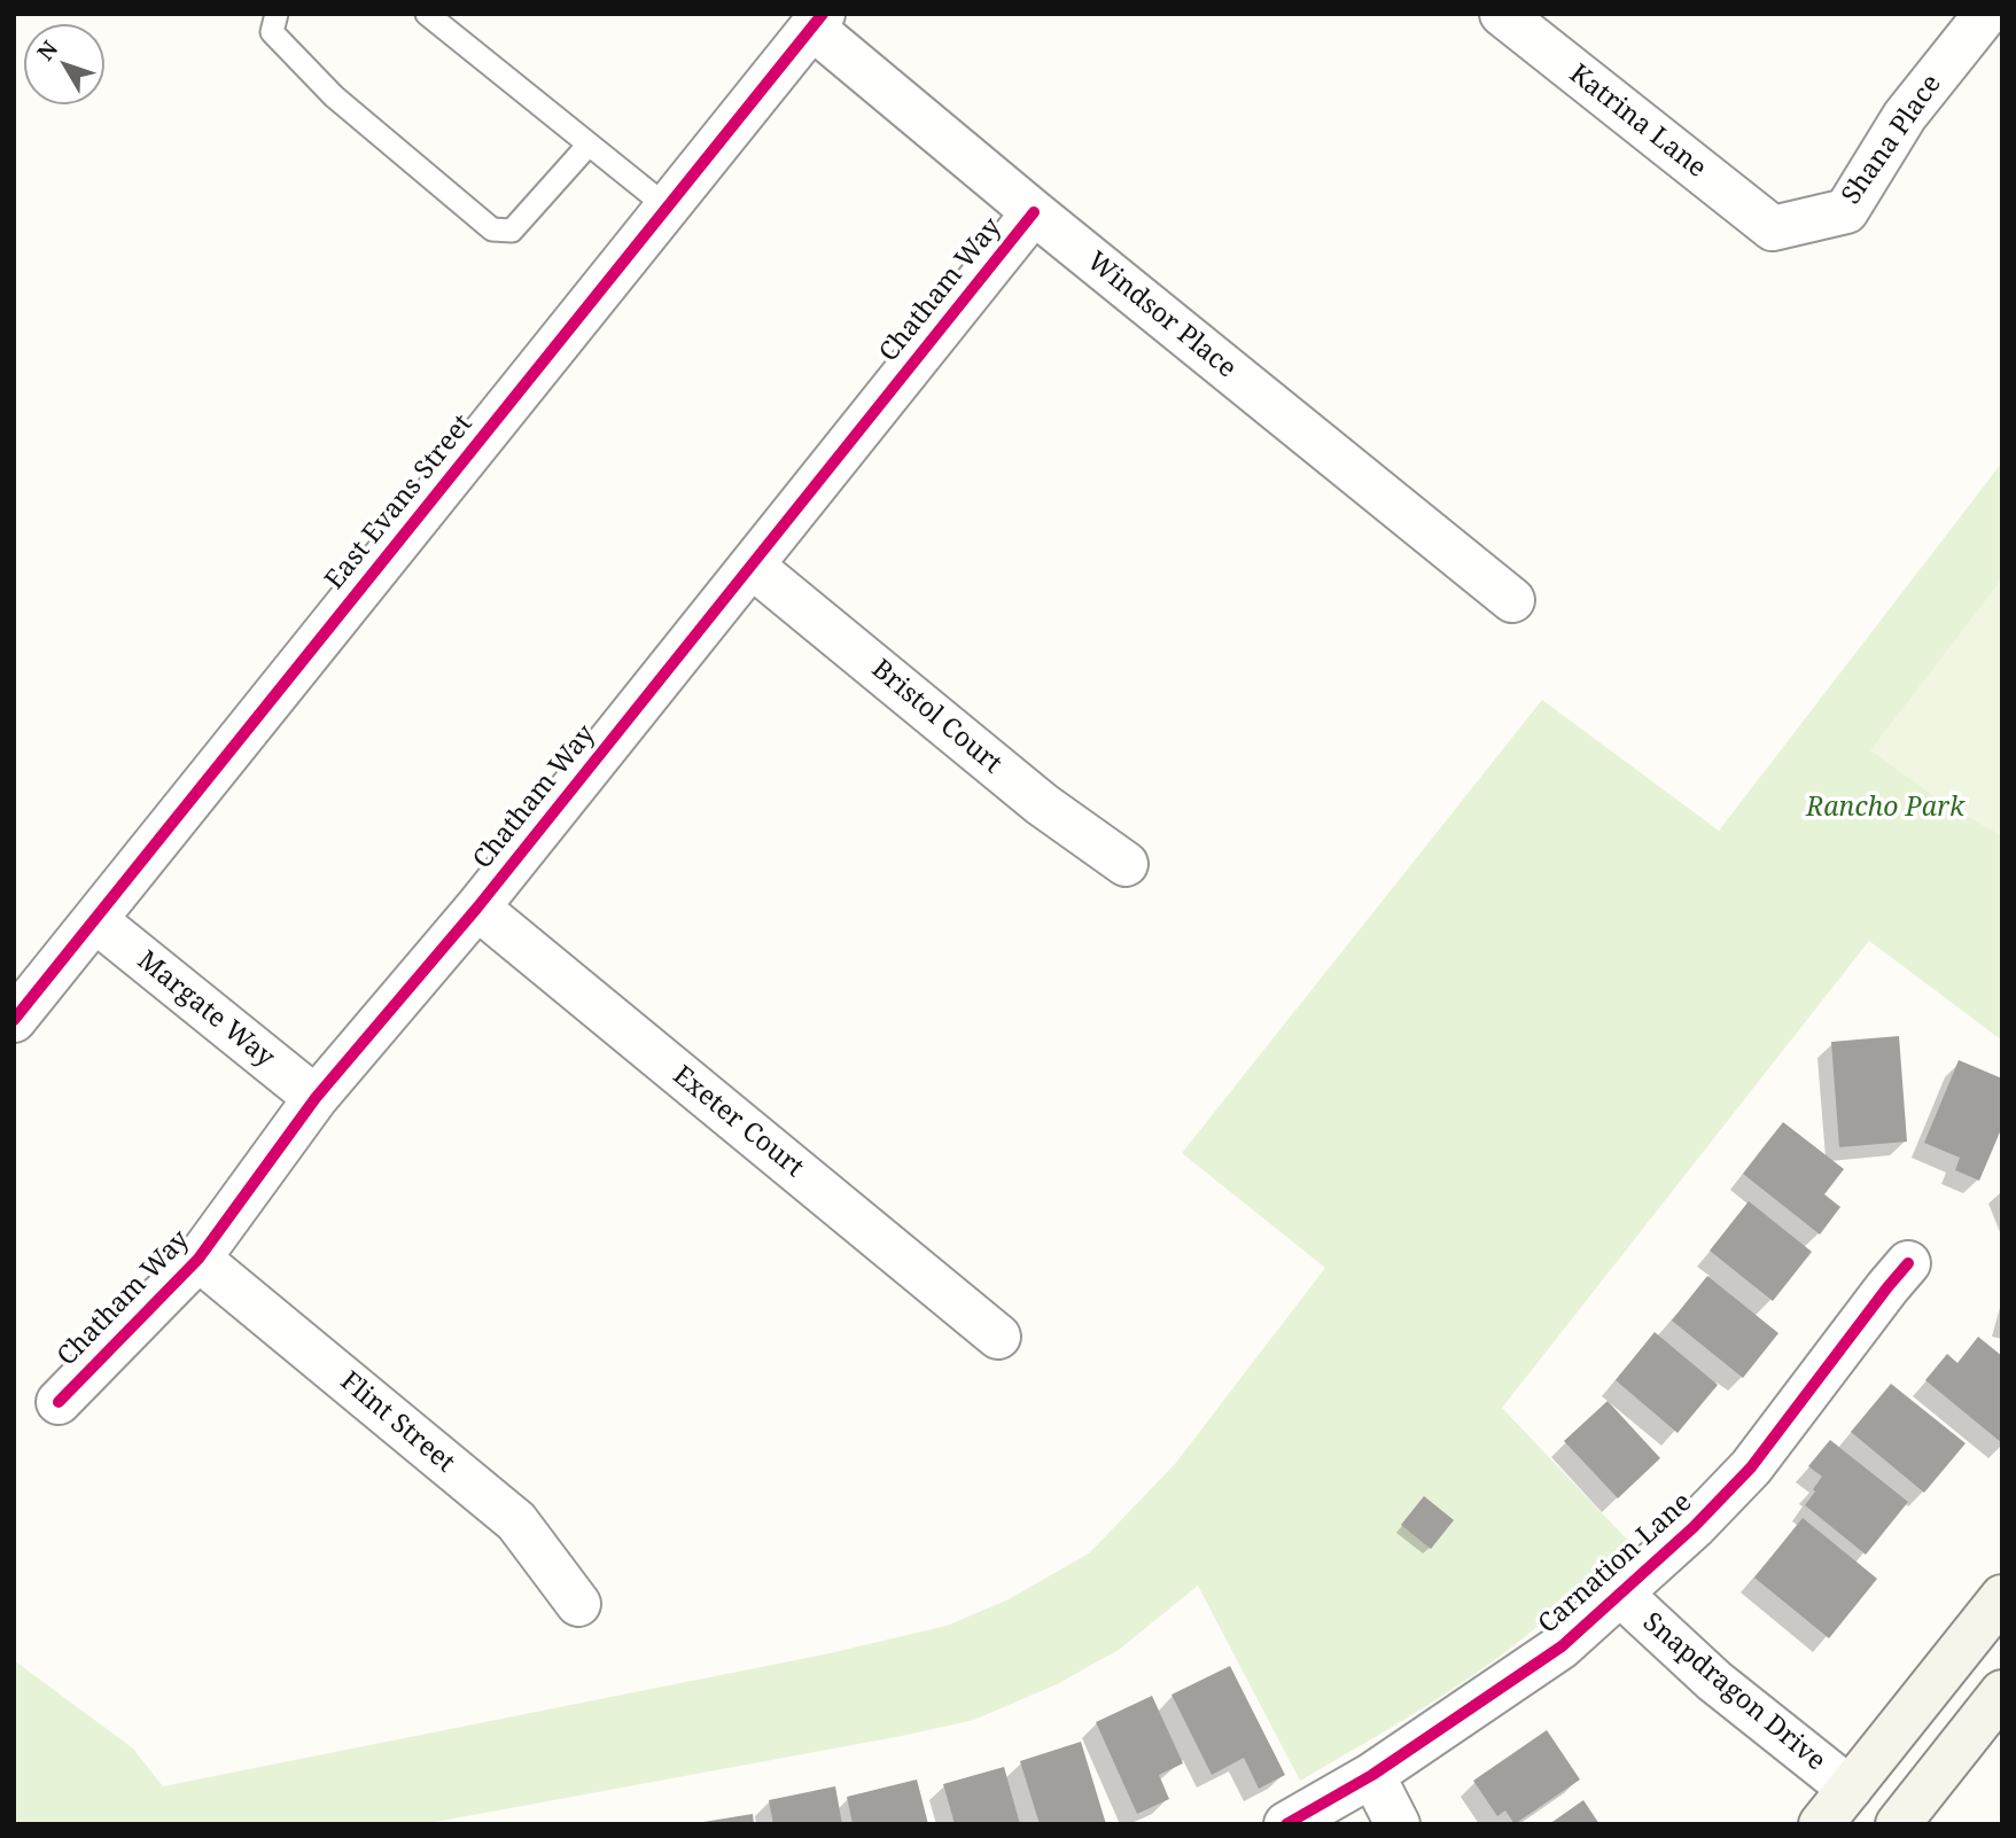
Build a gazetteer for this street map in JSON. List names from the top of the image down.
{
  "streets": {
    "street": [
      "Katrina Lane",
      "Shana Place",
      "Chatham Way",
      "Windsor Place",
      "East Evans Street",
      "Bristol Court",
      "Margate Way",
      "Exeter Court",
      "Flint Street",
      "Carnation Lane",
      "Snapdragon Drive"
    ]
  },
  "crossings": [
    ["Katrina Lane", "Shana Place"],
    ["Chatham Way", "Windsor Place"],
    ["Chatham Way", "Bristol Court"],
    ["Chatham Way", "Margate Way"],
    ["Chatham Way", "Exeter Court"],
    ["Chatham Way", "Flint Street"],
    ["Windsor Place", "East Evans Street"],
    ["East Evans Street", "Margate Way"],
    ["Carnation Lane", "Snapdragon Drive"]
  ],
  "parks": ["Rancho Park"],
  "north": "top left"
}
